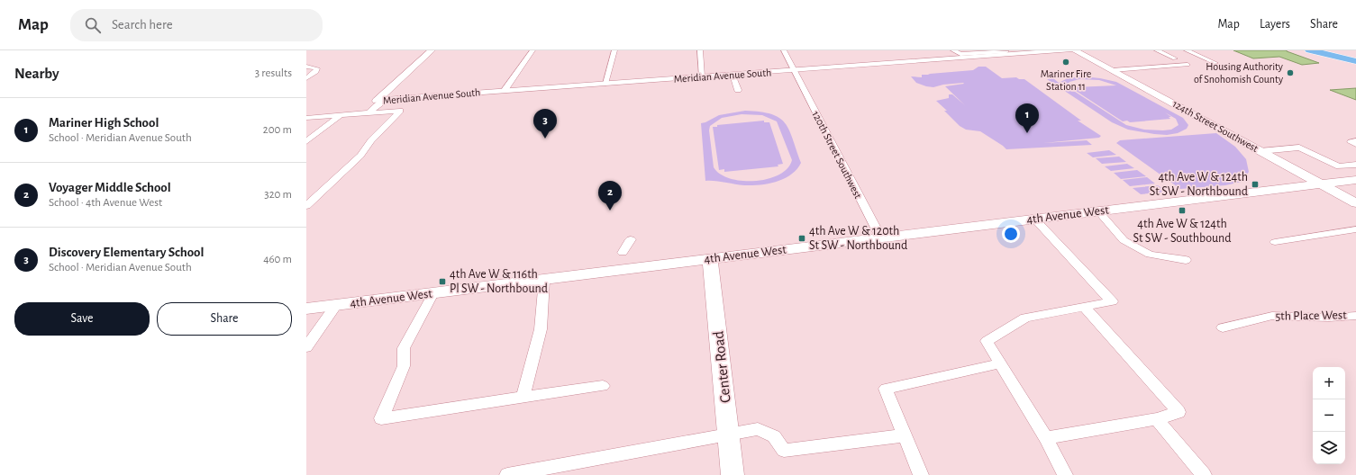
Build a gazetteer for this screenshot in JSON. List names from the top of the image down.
{
  "streets": {
    "street": [
      "Meridian Avenue South",
      "124th Street Southwest",
      "120th Street Southwest",
      "4th Avenue West",
      "5th Place West",
      "Center Road"
    ]
  },
  "crossings": [
    ["Meridian Avenue South", "120th Street Southwest"],
    ["124th Street Southwest", "4th Avenue West"],
    ["120th Street Southwest", "4th Avenue West"],
    ["4th Avenue West", "Center Road"]
  ],
  "places": {
    "other": ["Mariner Fire Station 11", "Housing Authority of Snohomish County"],
    "transit": [
      "4th Ave W & 124th St SW - Northbound",
      "4th Ave W & 124th St SW - Southbound",
      "4th Ave W & 120th St SW - Northbound",
      "4th Ave W & 116th Pl SW - Northbound"
    ]
  },
  "page": {
    "header": "Map",
    "search": "Search here",
    "nav": ["Map", "Layers", "Share"],
    "heading": ["Nearby", "3 results"],
    "list": [
      {
        "mark": "1",
        "name": "Mariner High School",
        "note": "School · Meridian Avenue South",
        "value": "200 m"
      },
      {
        "mark": "2",
        "name": "Voyager Middle School",
        "note": "School · 4th Avenue West",
        "value": "320 m"
      },
      {
        "mark": "3",
        "name": "Discovery Elementary School",
        "note": "School · Meridian Avenue South",
        "value": "460 m"
      }
    ],
    "pins": ["1", "3", "2"],
    "buttons": ["Save", "Share"],
    "map_buttons": ["+", "−"]
  }
}
